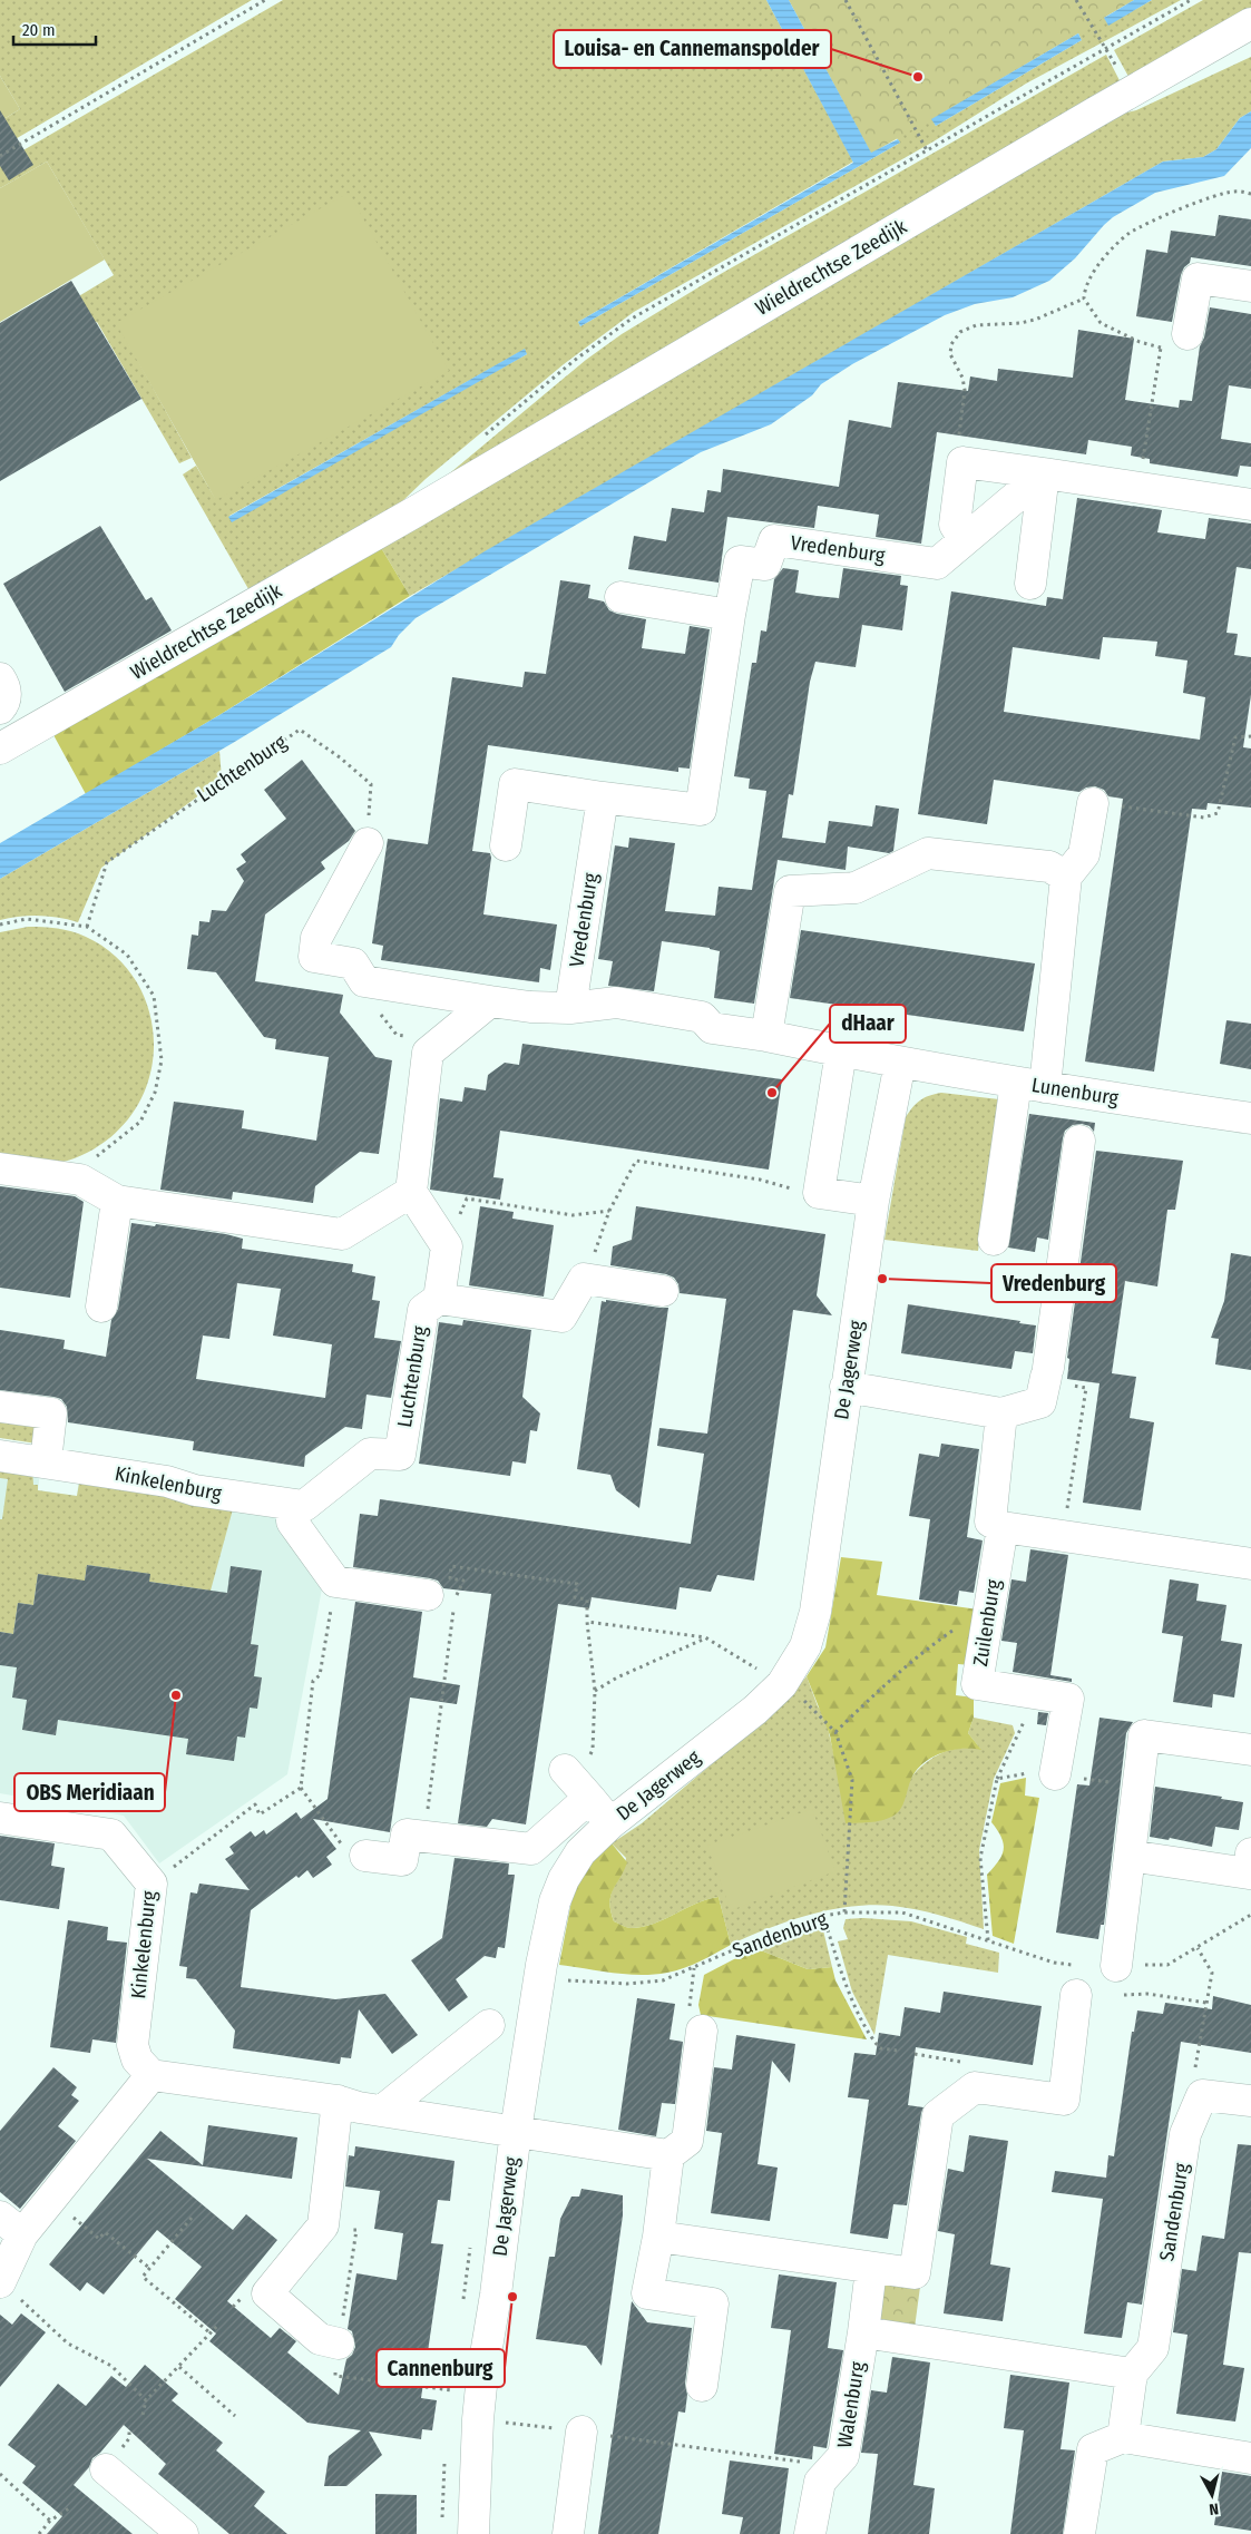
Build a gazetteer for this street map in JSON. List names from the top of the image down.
{
  "streets": {
    "street": [
      "Wieldrechtse Zeedijk",
      "Vredenburg",
      "Luchtenburg",
      "Lunenburg",
      "De Jagerweg",
      "Kinkelenburg",
      "Zuilenburg",
      "Sandenburg",
      "Walenburg"
    ]
  },
  "crossings": [
    ["Luchtenburg", "Kinkelenburg"],
    ["Lunenburg", "De Jagerweg"],
    ["De Jagerweg", "Sandenburg"]
  ],
  "places": [
    "Louisa- en Cannemanspolder",
    "dHaar",
    "Vredenburg",
    "OBS Meridiaan",
    "Cannenburg"
  ],
  "scale_bar": "20 m",
  "north": "bottom"
}
